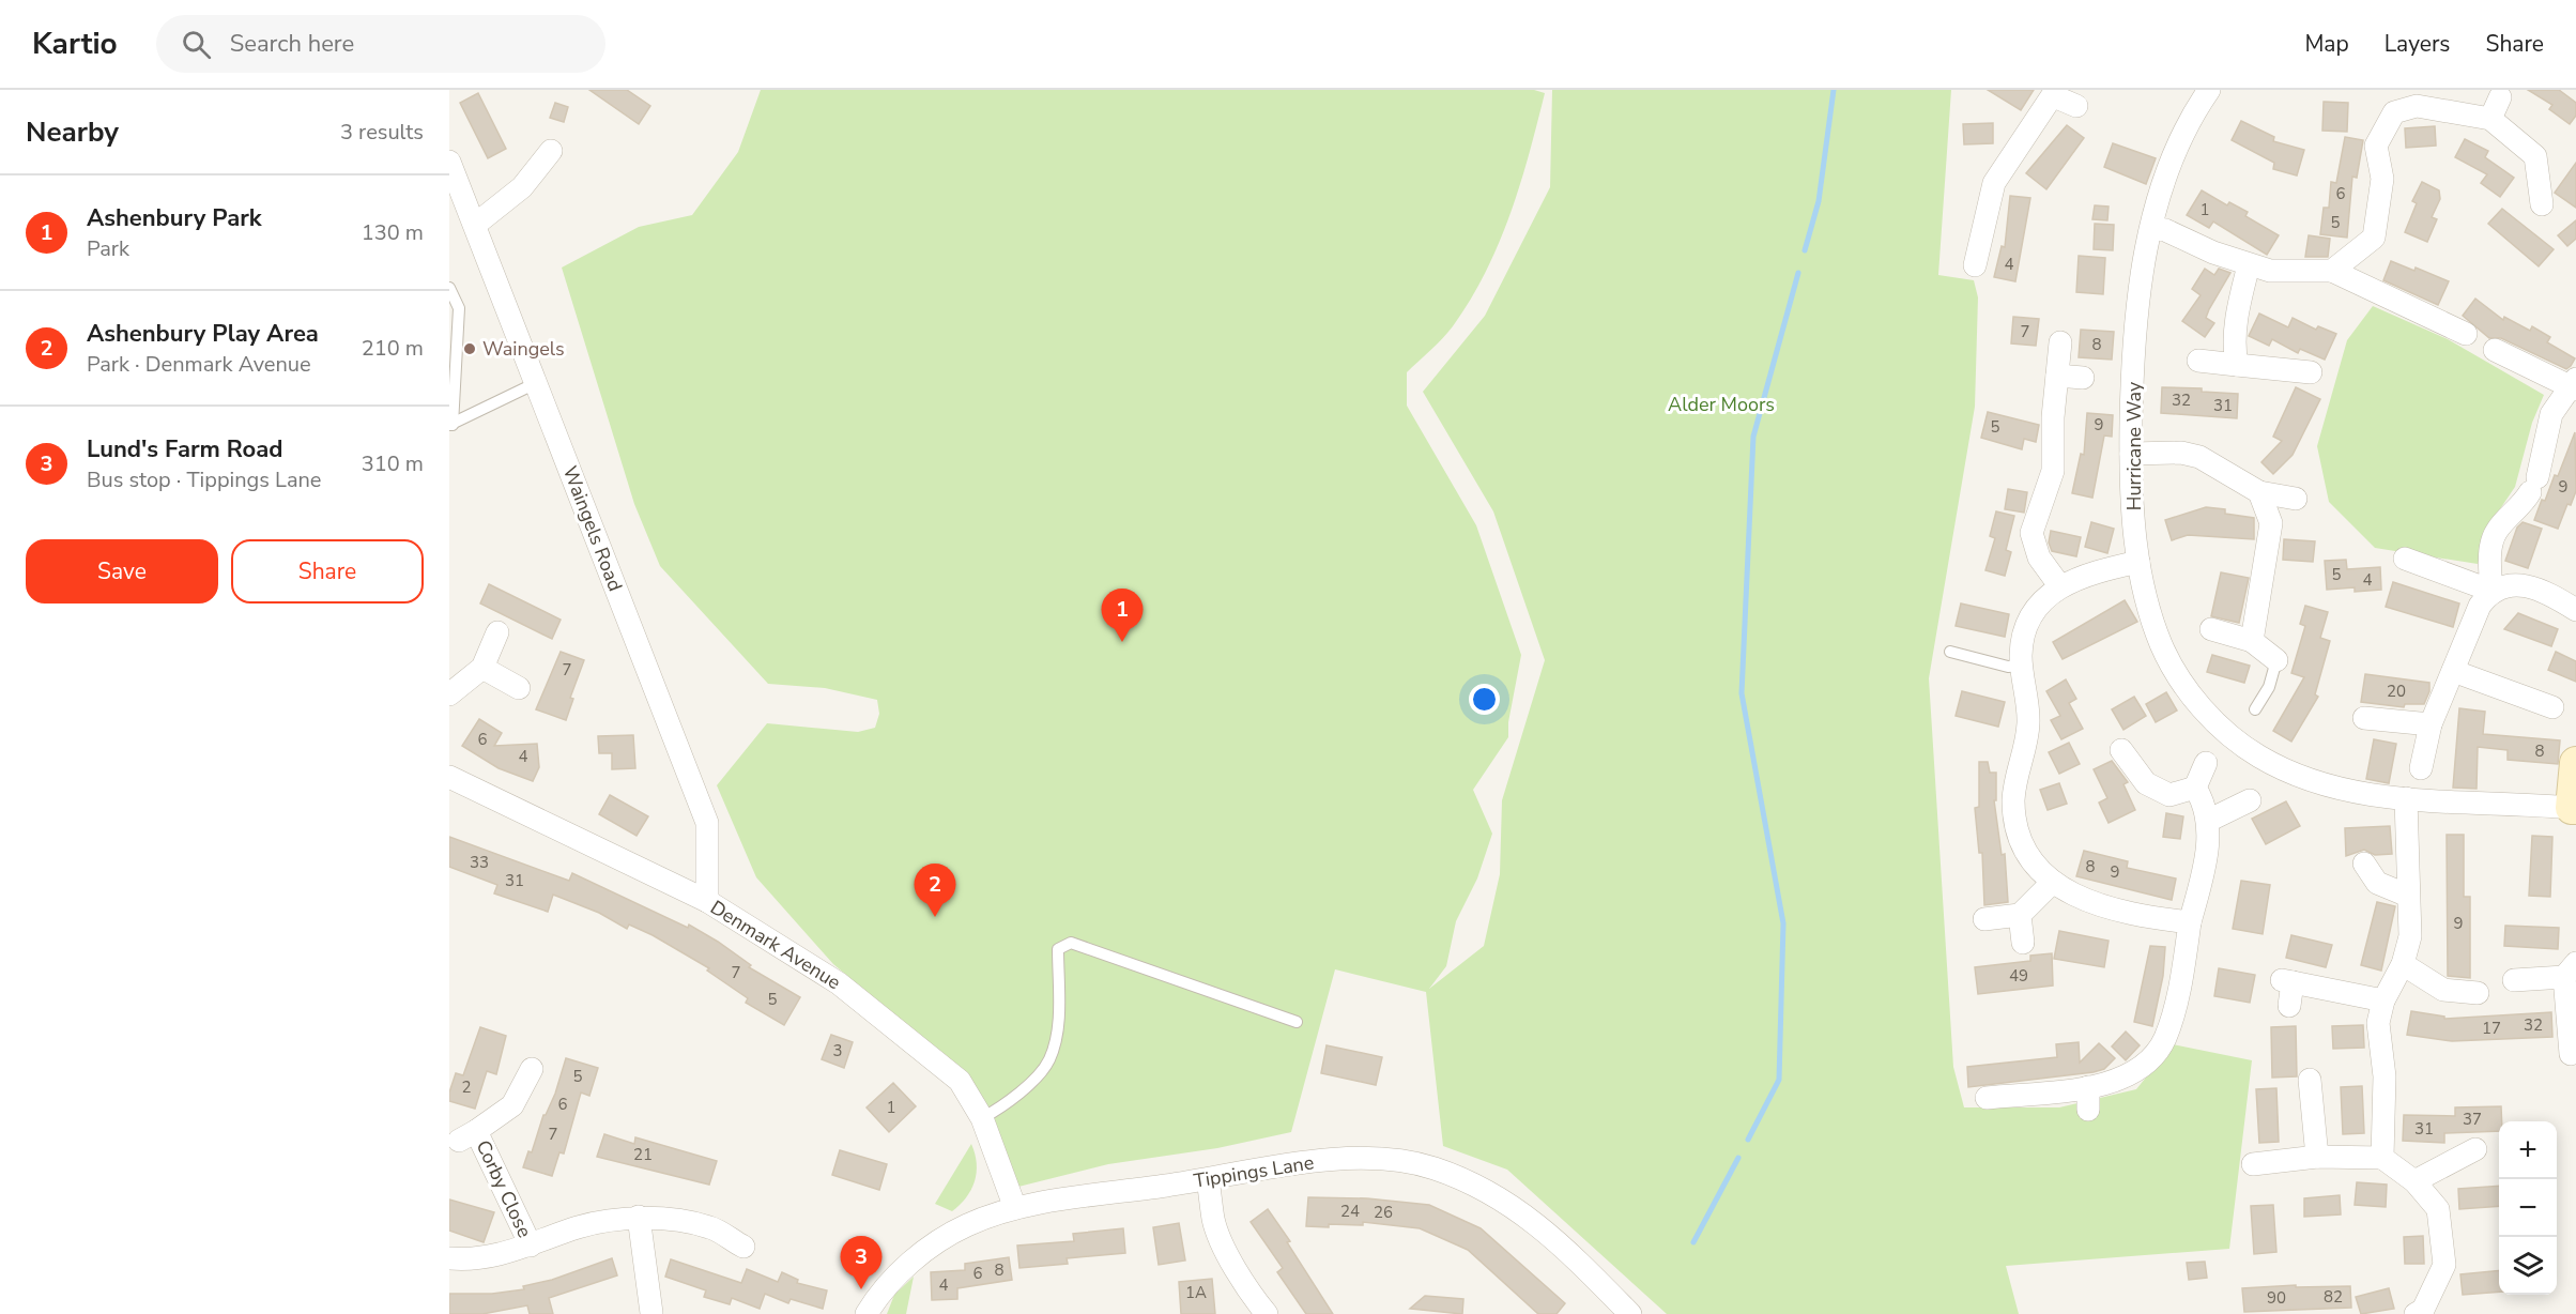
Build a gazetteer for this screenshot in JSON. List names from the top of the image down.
{
  "streets": {
    "street": [
      "Hurricane Way",
      "Waingels Road",
      "Denmark Avenue",
      "Tippings Lane",
      "Corby Close"
    ]
  },
  "crossings": [
    ["Waingels Road", "Denmark Avenue"],
    ["Denmark Avenue", "Tippings Lane"]
  ],
  "parks": ["Alder Moors"],
  "places": ["Waingels"],
  "house_numbers": [
    "6",
    "1",
    "5",
    "4",
    "7",
    "8",
    "32",
    "31",
    "9",
    "5",
    "9",
    "5",
    "4",
    "7",
    "20",
    "6",
    "8",
    "4",
    "33",
    "8",
    "9",
    "31",
    "9",
    "7",
    "49",
    "5",
    "32",
    "17",
    "3",
    "5",
    "2",
    "6",
    "1",
    "37",
    "31",
    "7",
    "21",
    "24",
    "26",
    "8",
    "6",
    "4",
    "1A",
    "82",
    "90"
  ],
  "page": {
    "header": "Kartio",
    "search": "Search here",
    "nav": ["Map", "Layers", "Share"],
    "heading": ["Nearby", "3 results"],
    "list": [
      {
        "mark": "1",
        "name": "Ashenbury Park",
        "note": "Park",
        "value": "130 m"
      },
      {
        "mark": "2",
        "name": "Ashenbury Play Area",
        "note": "Park · Denmark Avenue",
        "value": "210 m"
      },
      {
        "mark": "3",
        "name": "Lund's Farm Road",
        "note": "Bus stop · Tippings Lane",
        "value": "310 m"
      }
    ],
    "buttons": ["Save", "Share"],
    "pins": ["1", "2", "3"],
    "map_buttons": ["+", "−"]
  }
}
